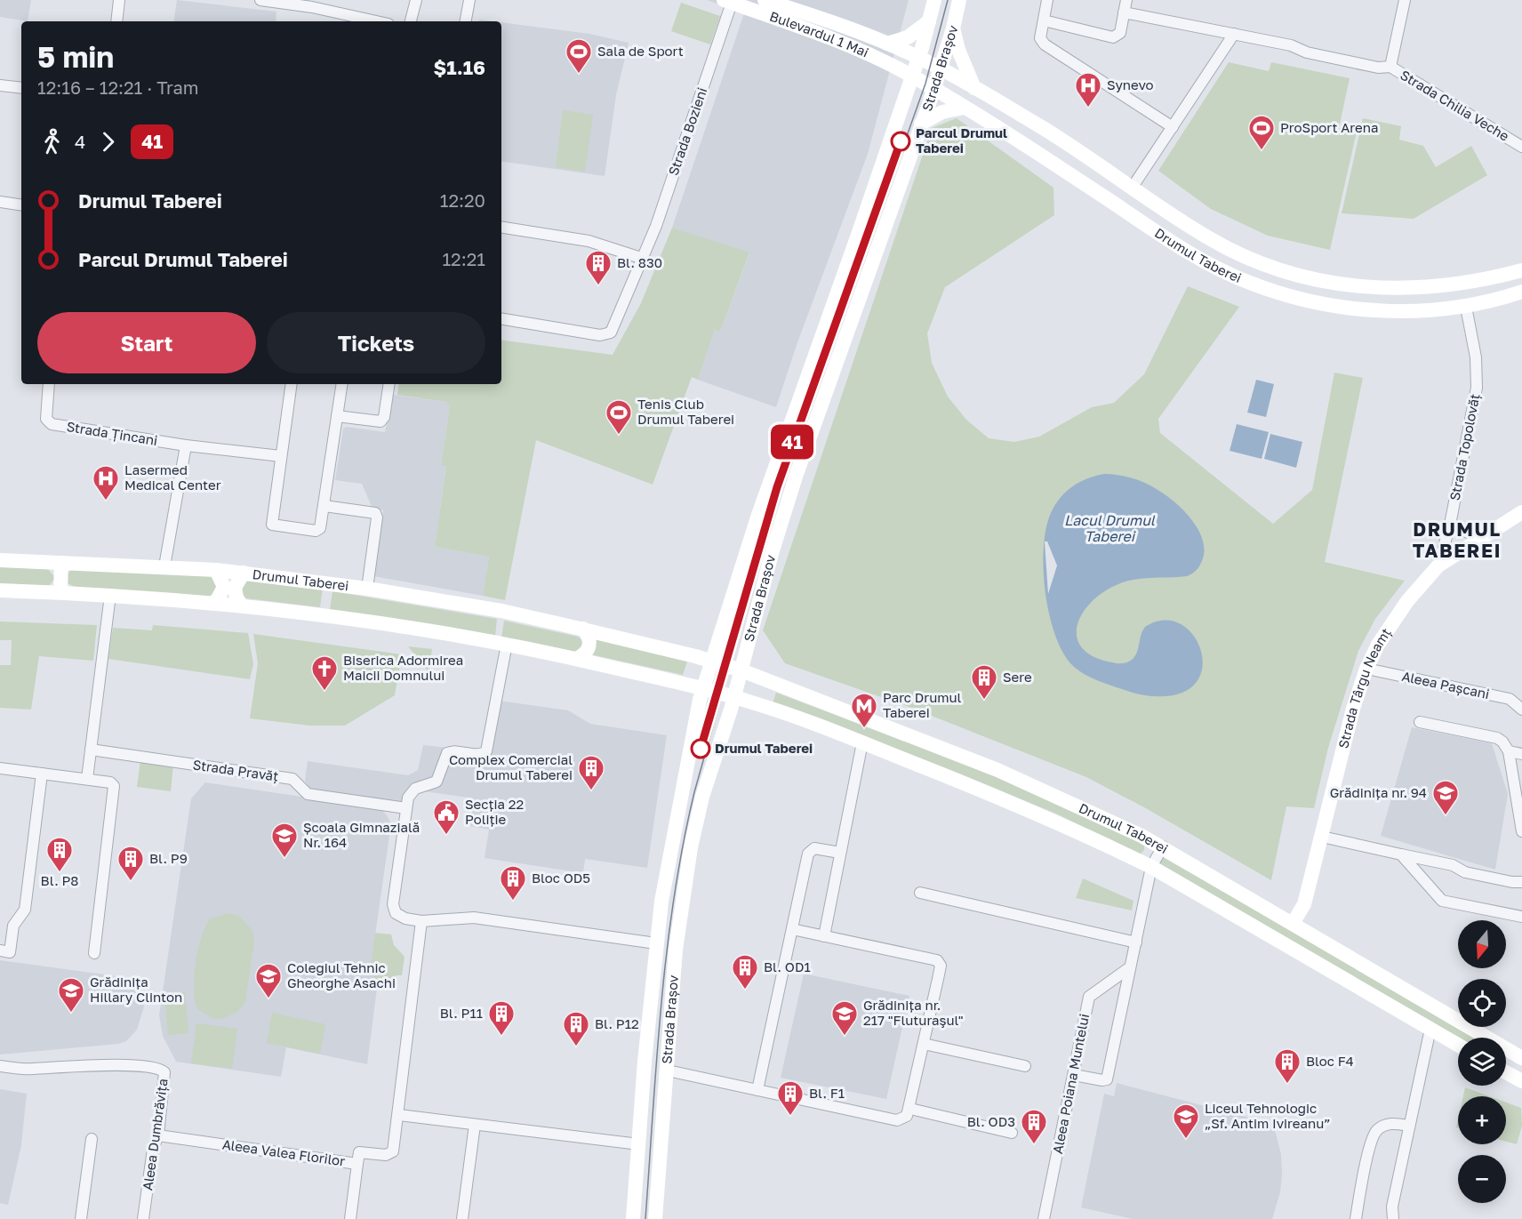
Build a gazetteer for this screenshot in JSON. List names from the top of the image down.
{
  "streets": {
    "main road": [
      "Bulevardul 1 Mai",
      "Strada Brașov",
      "Drumul Taberei",
      "Strada Târgu Neamț"
    ],
    "street": [
      "Strada Chilia Veche",
      "Strada Bozieni",
      "Strada Țincani",
      "Strada Topolovăț",
      "Aleea Pașcani",
      "Strada Pravăț",
      "Aleea Poiana Muntelui",
      "Aleea Dumbrăvița",
      "Aleea Valea Florilor"
    ]
  },
  "crossings": [
    ["Bulevardul 1 Mai", "Strada Brașov"],
    ["Bulevardul 1 Mai", "Strada Bozieni"],
    ["Bulevardul 1 Mai", "Drumul Taberei"],
    ["Strada Brașov", "Drumul Taberei"],
    ["Drumul Taberei", "Strada Topolovăț"],
    ["Drumul Taberei", "Strada Târgu Neamț"],
    ["Strada Topolovăț", "Strada Târgu Neamț"],
    ["Aleea Pașcani", "Strada Târgu Neamț"],
    ["Aleea Dumbrăvița", "Aleea Valea Florilor"]
  ],
  "districts": ["DRUMUL TABEREI"],
  "water": ["Lacul Drumul Taberei"],
  "places": {
    "sports": ["Sala de Sport", "ProSport Arena", "Tenis Club Drumul Taberei"],
    "hospital": ["Synevo", "Lasermed Medical Center"],
    "other": ["Parcul Drumul Taberei", "Drumul Taberei"],
    "building": [
      "Bl. 830",
      "Sere",
      "Complex Comercial Drumul Taberei",
      "Bl. P8",
      "Bl. P9",
      "Bloc OD5",
      "Bl. OD1",
      "Bl. P11",
      "Bl. P12",
      "Bloc F4",
      "Bl. F1",
      "Bl. OD3"
    ],
    "church": ["Biserica Adormirea Maicii Domnului"],
    "metro station": ["Parc Drumul Taberei"],
    "school or university": [
      "Grădinița nr. 94",
      "Școala Gimnazială Nr. 164",
      "Colegiul Tehnic Gheorghe Asachi",
      "Grădinița Hillary Clinton",
      "Grădinița nr. 217 \"Fluturaşul\"",
      "Liceul Tehnologic „Sf. Antim Ivireanu”"
    ],
    "public building": ["Secția 22 Poliție"]
  },
  "lines": ["tram line 41"],
  "north": "bottom",
  "page": {
    "on_map": "41",
    "heading": ["5 min", "12:16 – 12:21 · Tram", "$1.16"],
    "legs": ["4", "41"],
    "list": [
      {
        "name": "Drumul Taberei",
        "value": "12:20"
      },
      {
        "name": "Parcul Drumul Taberei",
        "value": "12:21"
      }
    ],
    "buttons": ["Start", "Tickets"],
    "map_buttons": ["+", "−"]
  }
}
